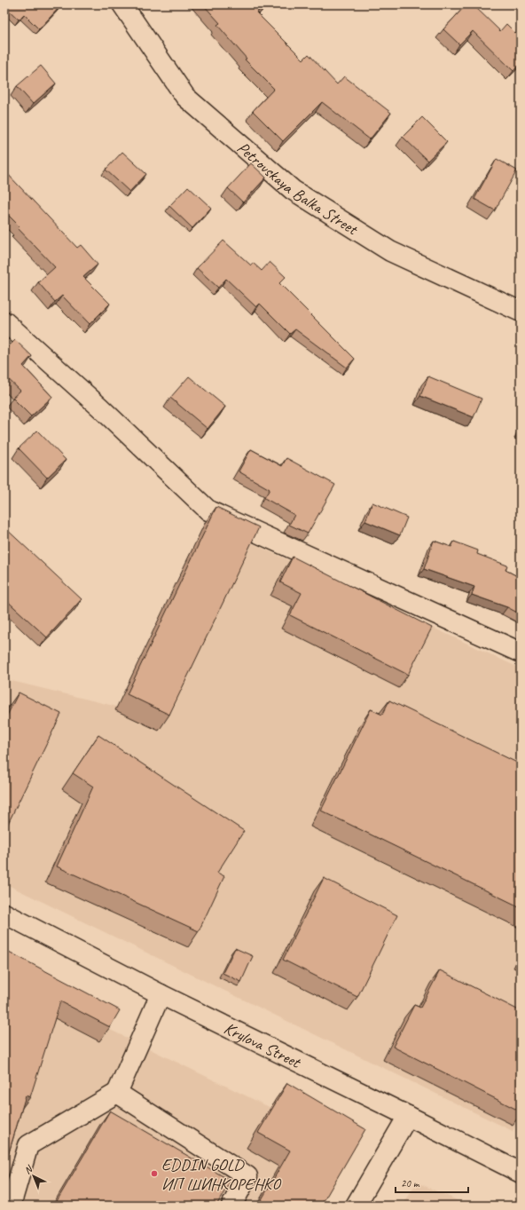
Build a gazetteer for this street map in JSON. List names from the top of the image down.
{
  "streets": {
    "street": ["Petrovskaya Balka Street", "Krylova Street"]
  },
  "places": ["EDDIN GOLD ИП ШИНКОРЕНКО"],
  "scale_bar": "20 m",
  "north": "top left"
}
